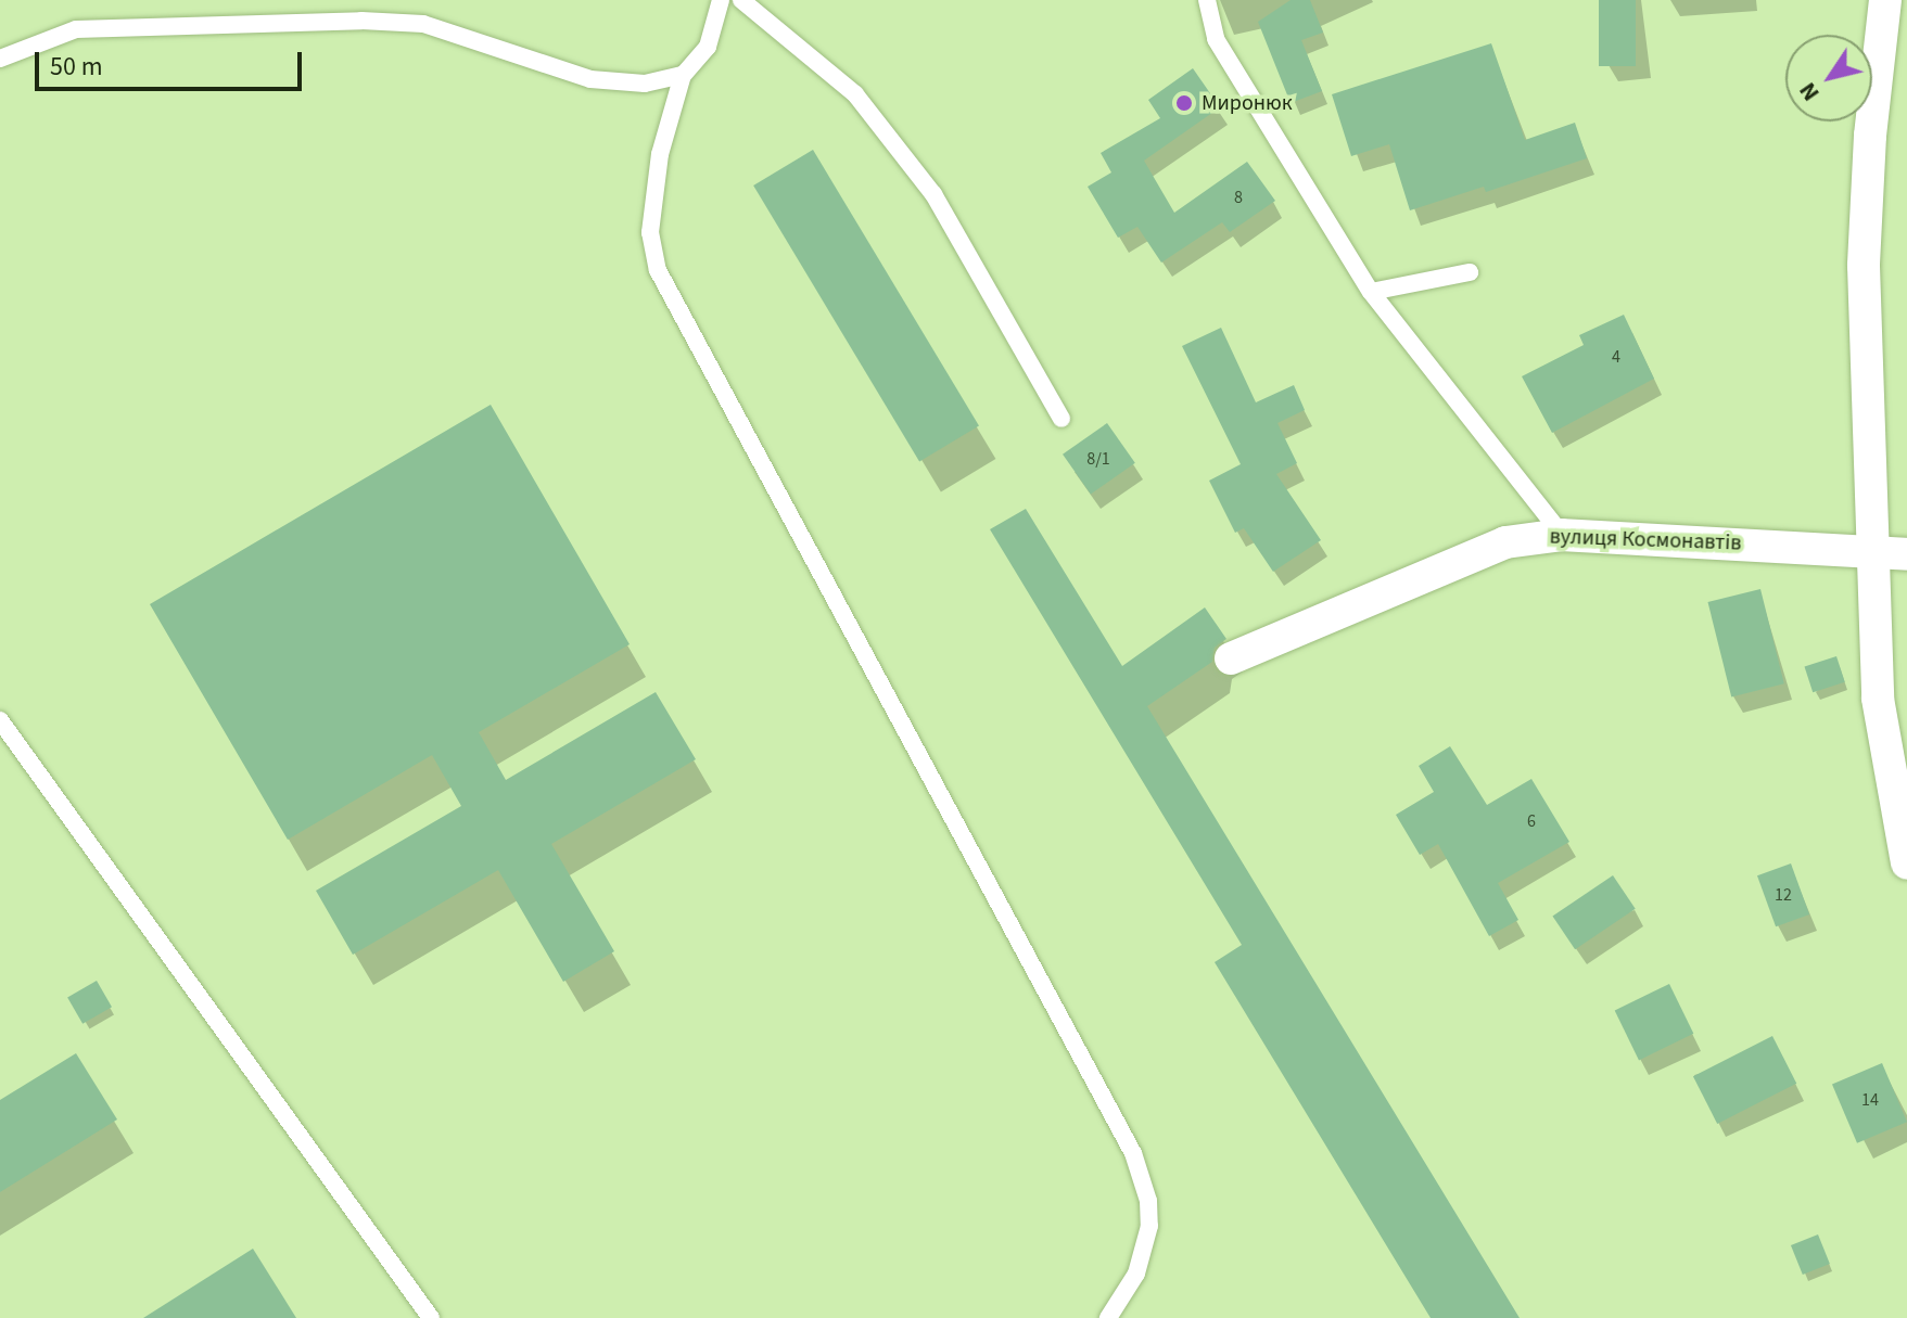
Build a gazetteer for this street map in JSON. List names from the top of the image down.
{
  "streets": {
    "street": ["вулиця Космонавтів"]
  },
  "places": ["Миронюк"],
  "house_numbers": [
    "8",
    "4",
    "8/1",
    "6",
    "12",
    "14"
  ],
  "scale_bar": "50 m",
  "north": "bottom left"
}
